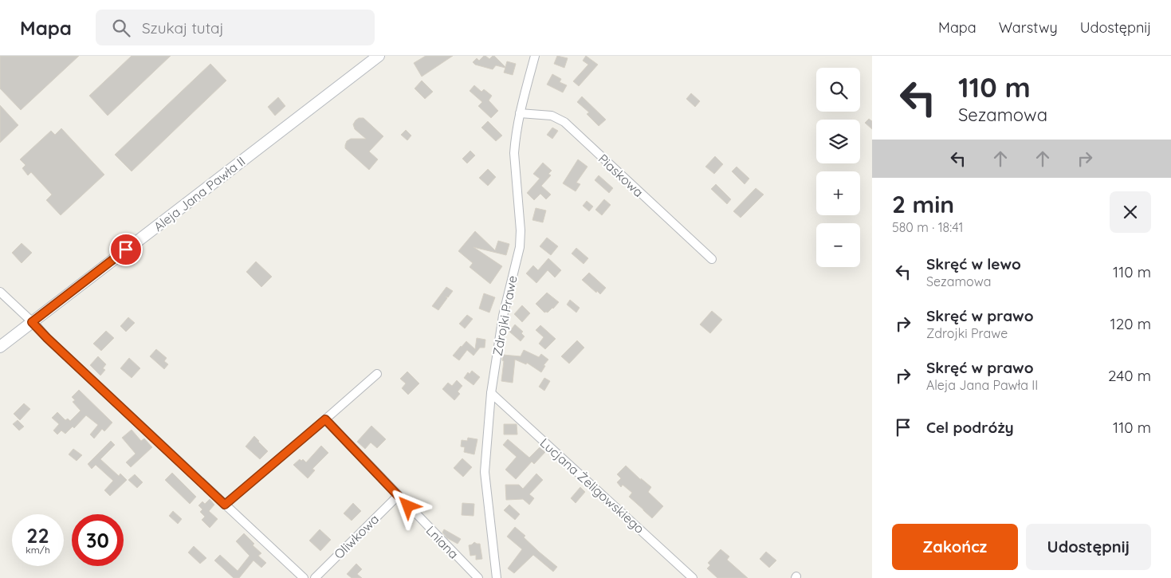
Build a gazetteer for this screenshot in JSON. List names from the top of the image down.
{
  "streets": {
    "main road": ["Aleja Jana Pawła II"],
    "street": [
      "Piaskowa",
      "Zdrojki Prawe",
      "Lucjana Żeligowskiego",
      "Oliwkowa",
      "Lniana"
    ]
  },
  "crossings": [
    ["Piaskowa", "Zdrojki Prawe"],
    ["Zdrojki Prawe", "Lucjana Żeligowskiego"],
    ["Oliwkowa", "Lniana"]
  ],
  "page": {
    "header": "Mapa",
    "search": "Szukaj tutaj",
    "nav": ["Mapa", "Warstwy", "Udostępnij"],
    "turn": ["110 m", "Sezamowa"],
    "map_buttons": ["+", "−"],
    "heading": ["2 min", "580 m · 18:41"],
    "list": [
      {
        "name": "Skręć w lewo",
        "note": "Sezamowa",
        "value": "110 m"
      },
      {
        "name": "Skręć w prawo",
        "note": "Zdrojki Prawe",
        "value": "120 m"
      },
      {
        "name": "Skręć w prawo",
        "note": "Aleja Jana Pawła II",
        "value": "240 m"
      },
      {
        "name": "Cel podróży",
        "value": "110 m"
      }
    ],
    "speed": "22 km/h",
    "limit": "30",
    "buttons": ["Zakończ", "Udostępnij"]
  }
}
